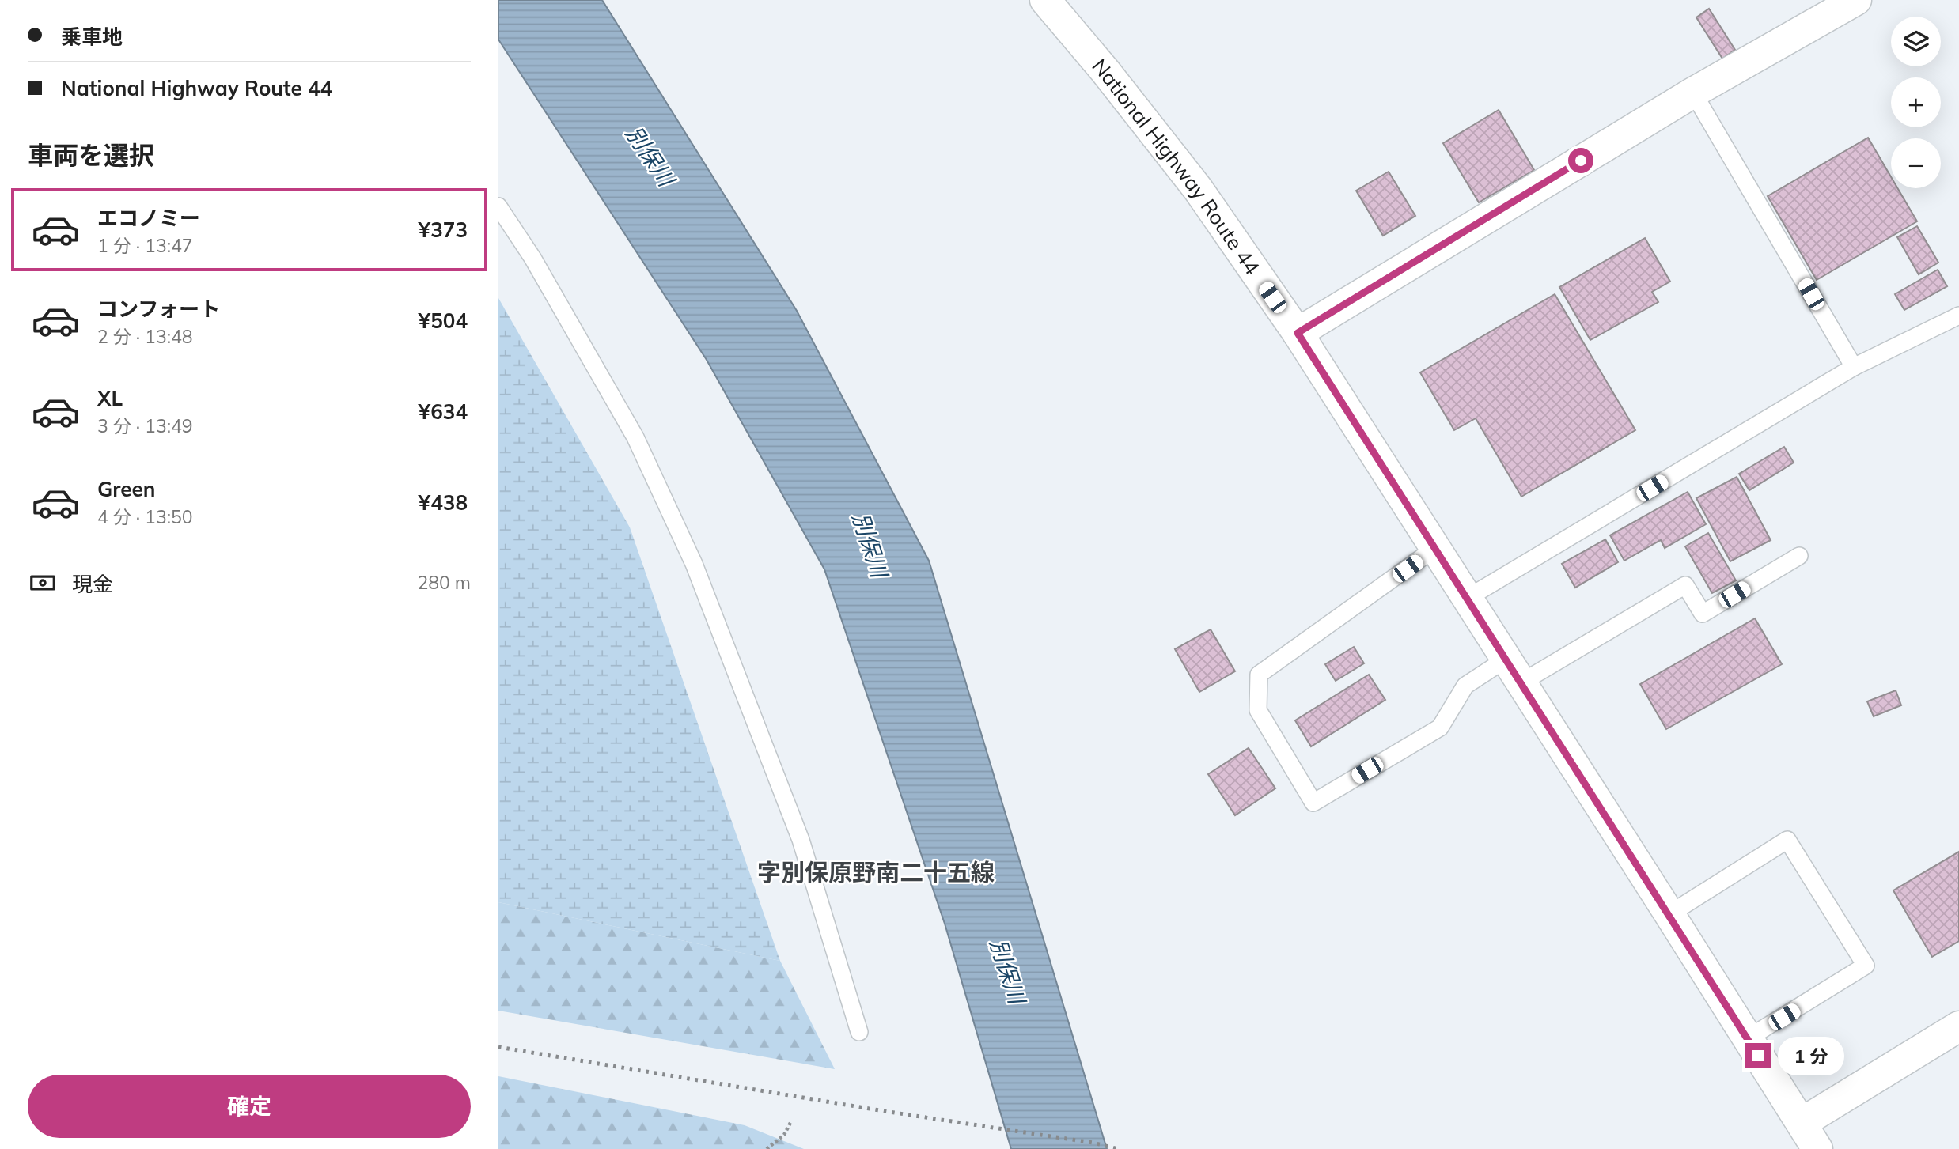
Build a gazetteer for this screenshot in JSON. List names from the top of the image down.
{
  "streets": {
    "main road": ["National Highway Route 44"]
  },
  "districts": ["字別保原野南二十五線"],
  "water": ["別保川"],
  "page": {
    "banner": ["乗車地", "National Highway Route 44"],
    "map_buttons": ["+", "−"],
    "heading": "車両を選択",
    "list": [
      {
        "name": "エコノミー",
        "note": "1 分 · 13:47",
        "value": "¥373"
      },
      {
        "name": "コンフォート",
        "note": "2 分 · 13:48",
        "value": "¥504"
      },
      {
        "name": "XL",
        "note": "3 分 · 13:49",
        "value": "¥634"
      },
      {
        "name": "Green",
        "note": "4 分 · 13:50",
        "value": "¥438"
      }
    ],
    "pay": ["現金", "280 m"],
    "bubble": "1 分",
    "buttons": "確定"
  }
}
